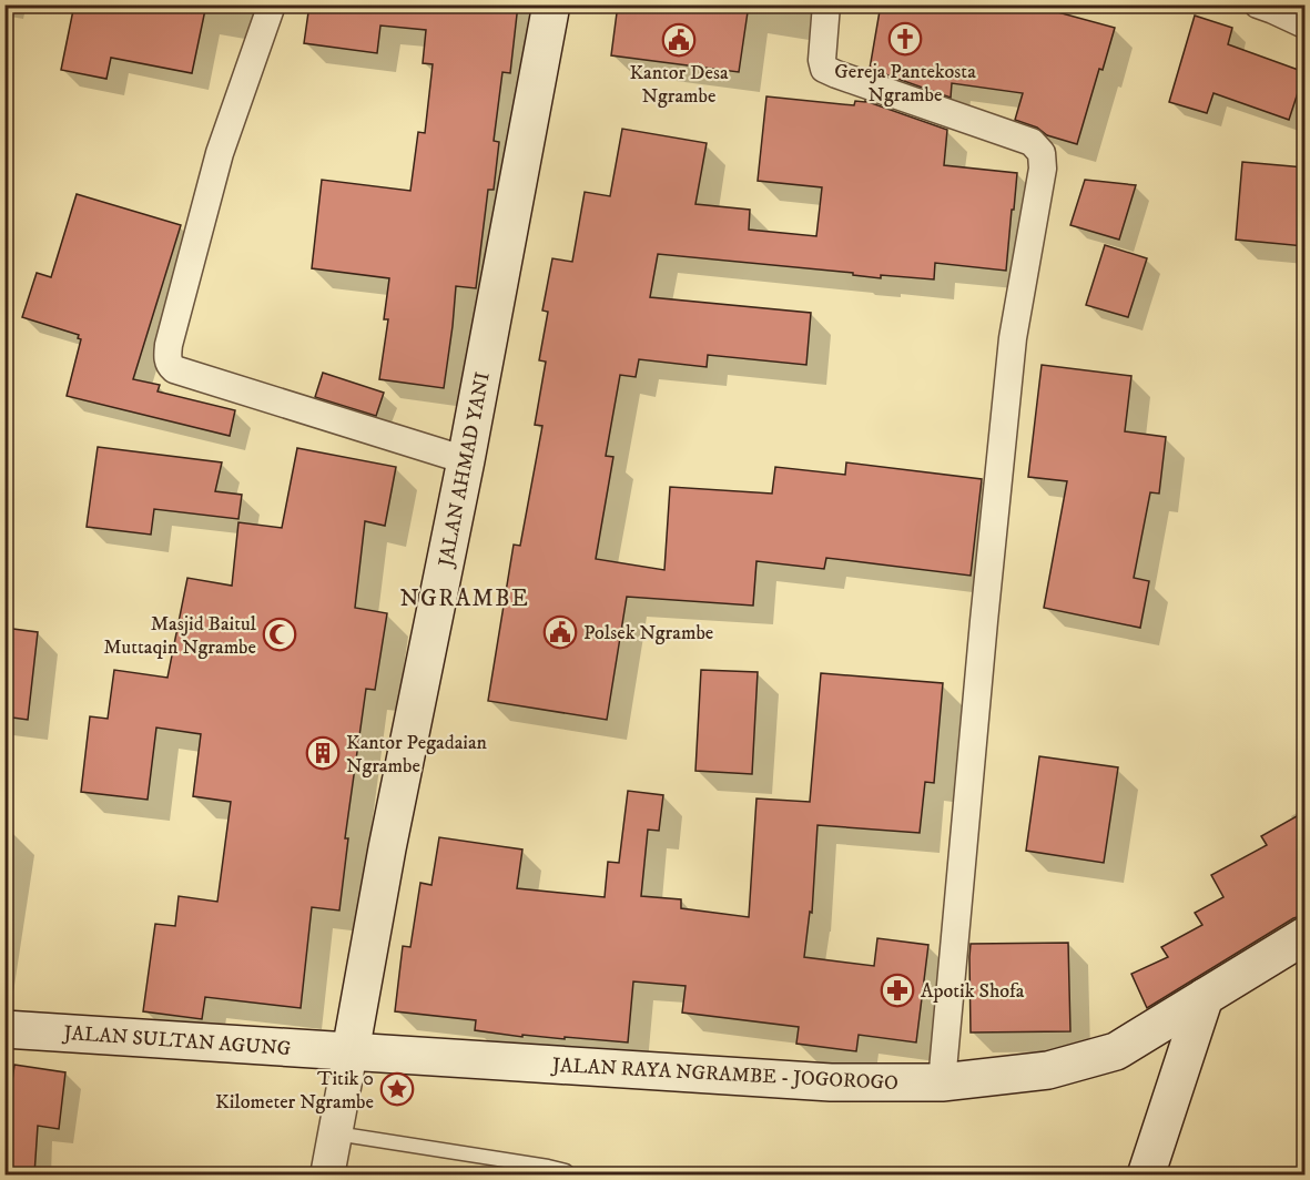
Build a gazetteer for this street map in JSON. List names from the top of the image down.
{
  "streets": {
    "main road": ["JALAN AHMAD YANI", "JALAN SULTAN AGUNG", "JALAN RAYA NGRAMBE - JOGOROGO"]
  },
  "crossings": [
    ["JALAN AHMAD YANI", "JALAN SULTAN AGUNG"],
    ["JALAN AHMAD YANI", "JALAN RAYA NGRAMBE - JOGOROGO"],
    ["JALAN SULTAN AGUNG", "JALAN RAYA NGRAMBE - JOGOROGO"]
  ],
  "districts": ["NGRAMBE"],
  "places": {
    "church": ["Gereja Pantekosta Ngrambe"],
    "public building": ["Kantor Desa Ngrambe", "Polsek Ngrambe"],
    "mosque": ["Masjid Baitul Muttaqin Ngrambe"],
    "building": ["Kantor Pegadaian Ngrambe"],
    "pharmacy": ["Apotik Shofa"],
    "place": ["Titik 0 Kilometer Ngrambe"]
  }
}
